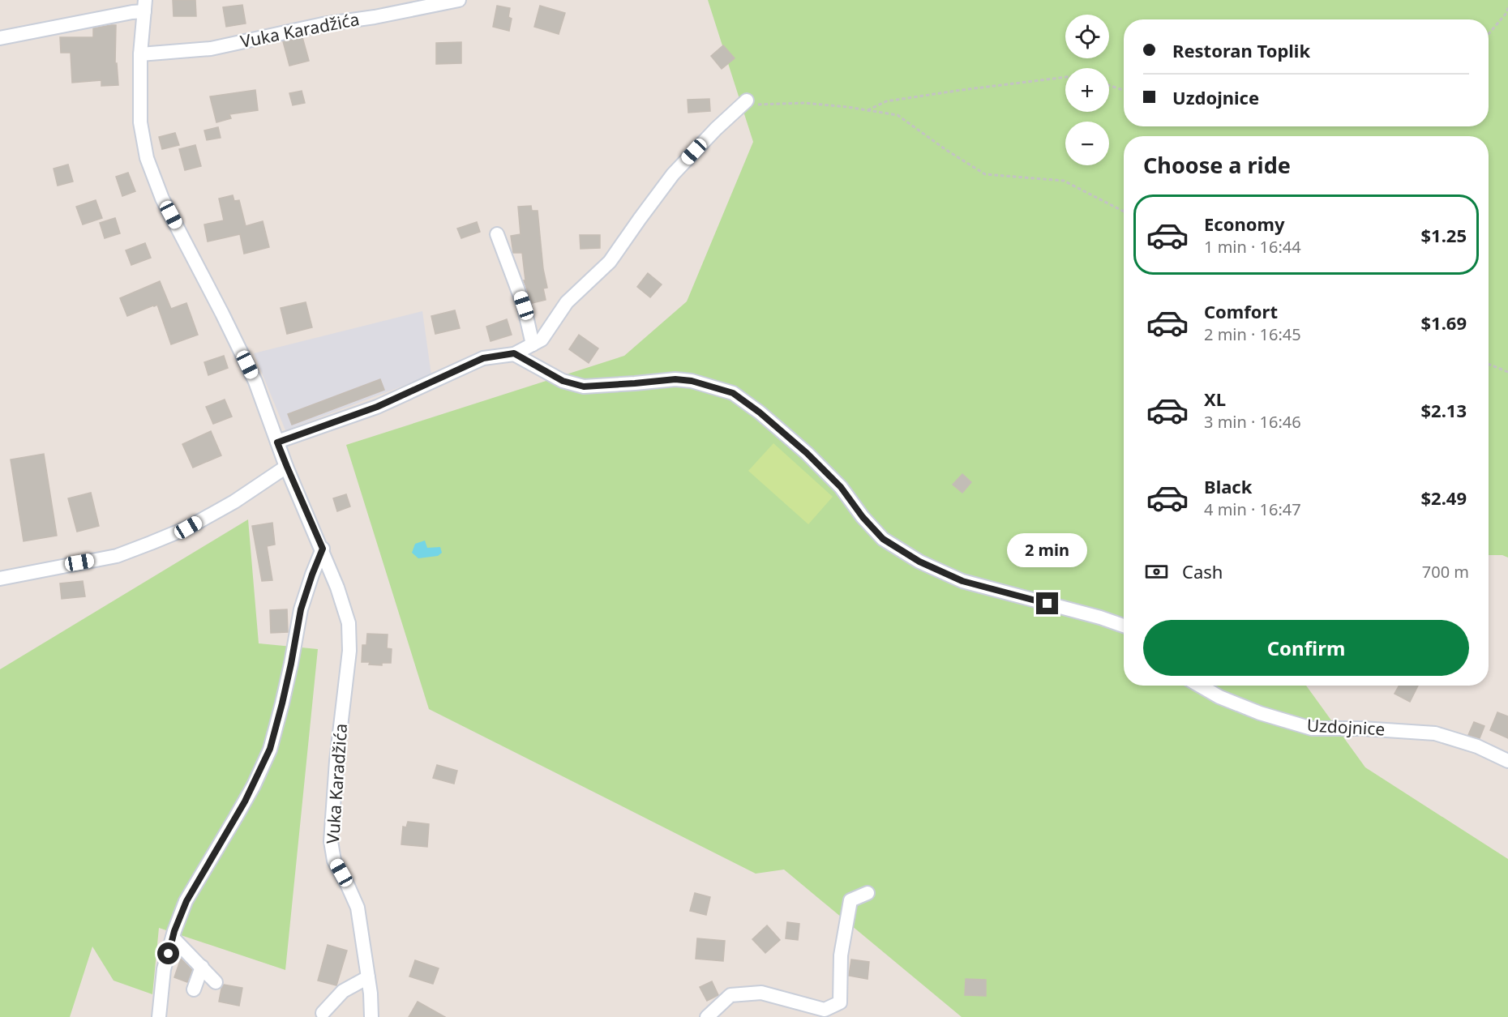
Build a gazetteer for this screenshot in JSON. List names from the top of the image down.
{
  "streets": {
    "street": ["Vuka Karadžića", "Uzdojnice"]
  },
  "page": {
    "map_buttons": ["+", "−"],
    "banner": ["Restoran Toplik", "Uzdojnice"],
    "heading": "Choose a ride",
    "list": [
      {
        "name": "Economy",
        "note": "1 min · 16:44",
        "value": "$1.25"
      },
      {
        "name": "Comfort",
        "note": "2 min · 16:45",
        "value": "$1.69"
      },
      {
        "name": "XL",
        "note": "3 min · 16:46",
        "value": "$2.13"
      },
      {
        "name": "Black",
        "note": "4 min · 16:47",
        "value": "$2.49"
      }
    ],
    "bubble": "2 min",
    "pay": ["Cash", "700 m"],
    "buttons": "Confirm"
  }
}
